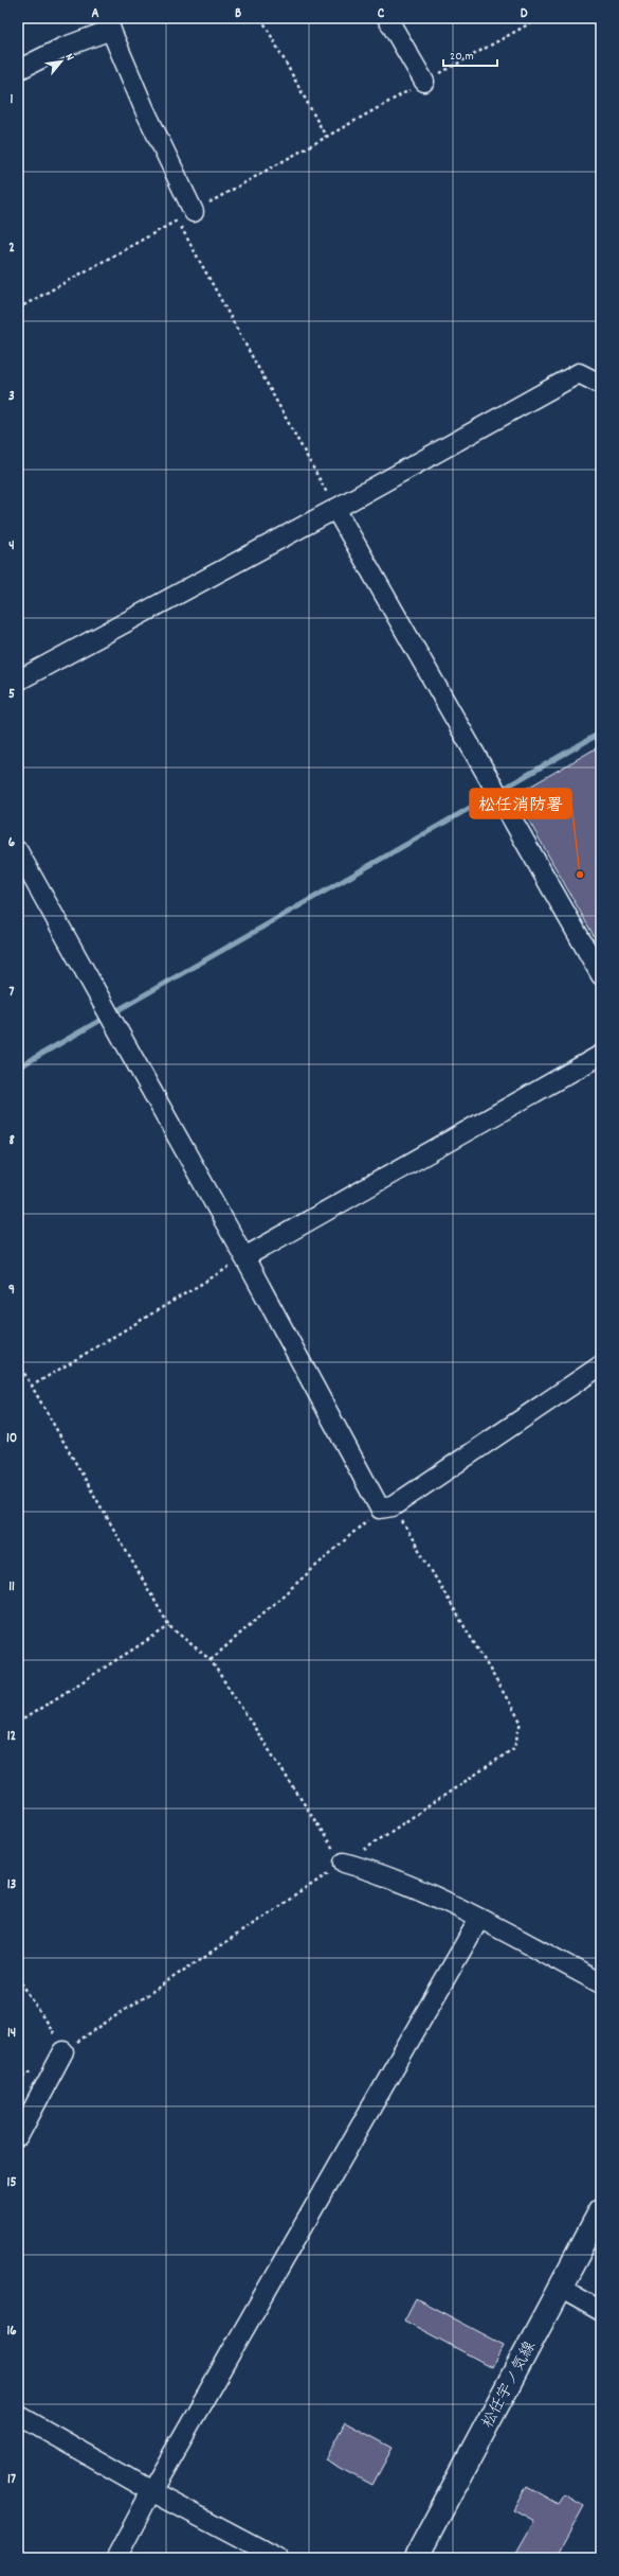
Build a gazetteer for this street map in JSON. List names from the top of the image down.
{
  "streets": {
    "main road": ["松任宇ノ気線"]
  },
  "places": ["松任消防署"],
  "scale_bar": "20 m",
  "north": "top right",
  "grid": {
    "columns": [
      "A",
      "B",
      "C",
      "D"
    ],
    "rows": [
      "1",
      "2",
      "3",
      "4",
      "5",
      "6",
      "7",
      "8",
      "9",
      "10",
      "11",
      "12",
      "13",
      "14",
      "15",
      "16",
      "17"
    ]
  }
}
